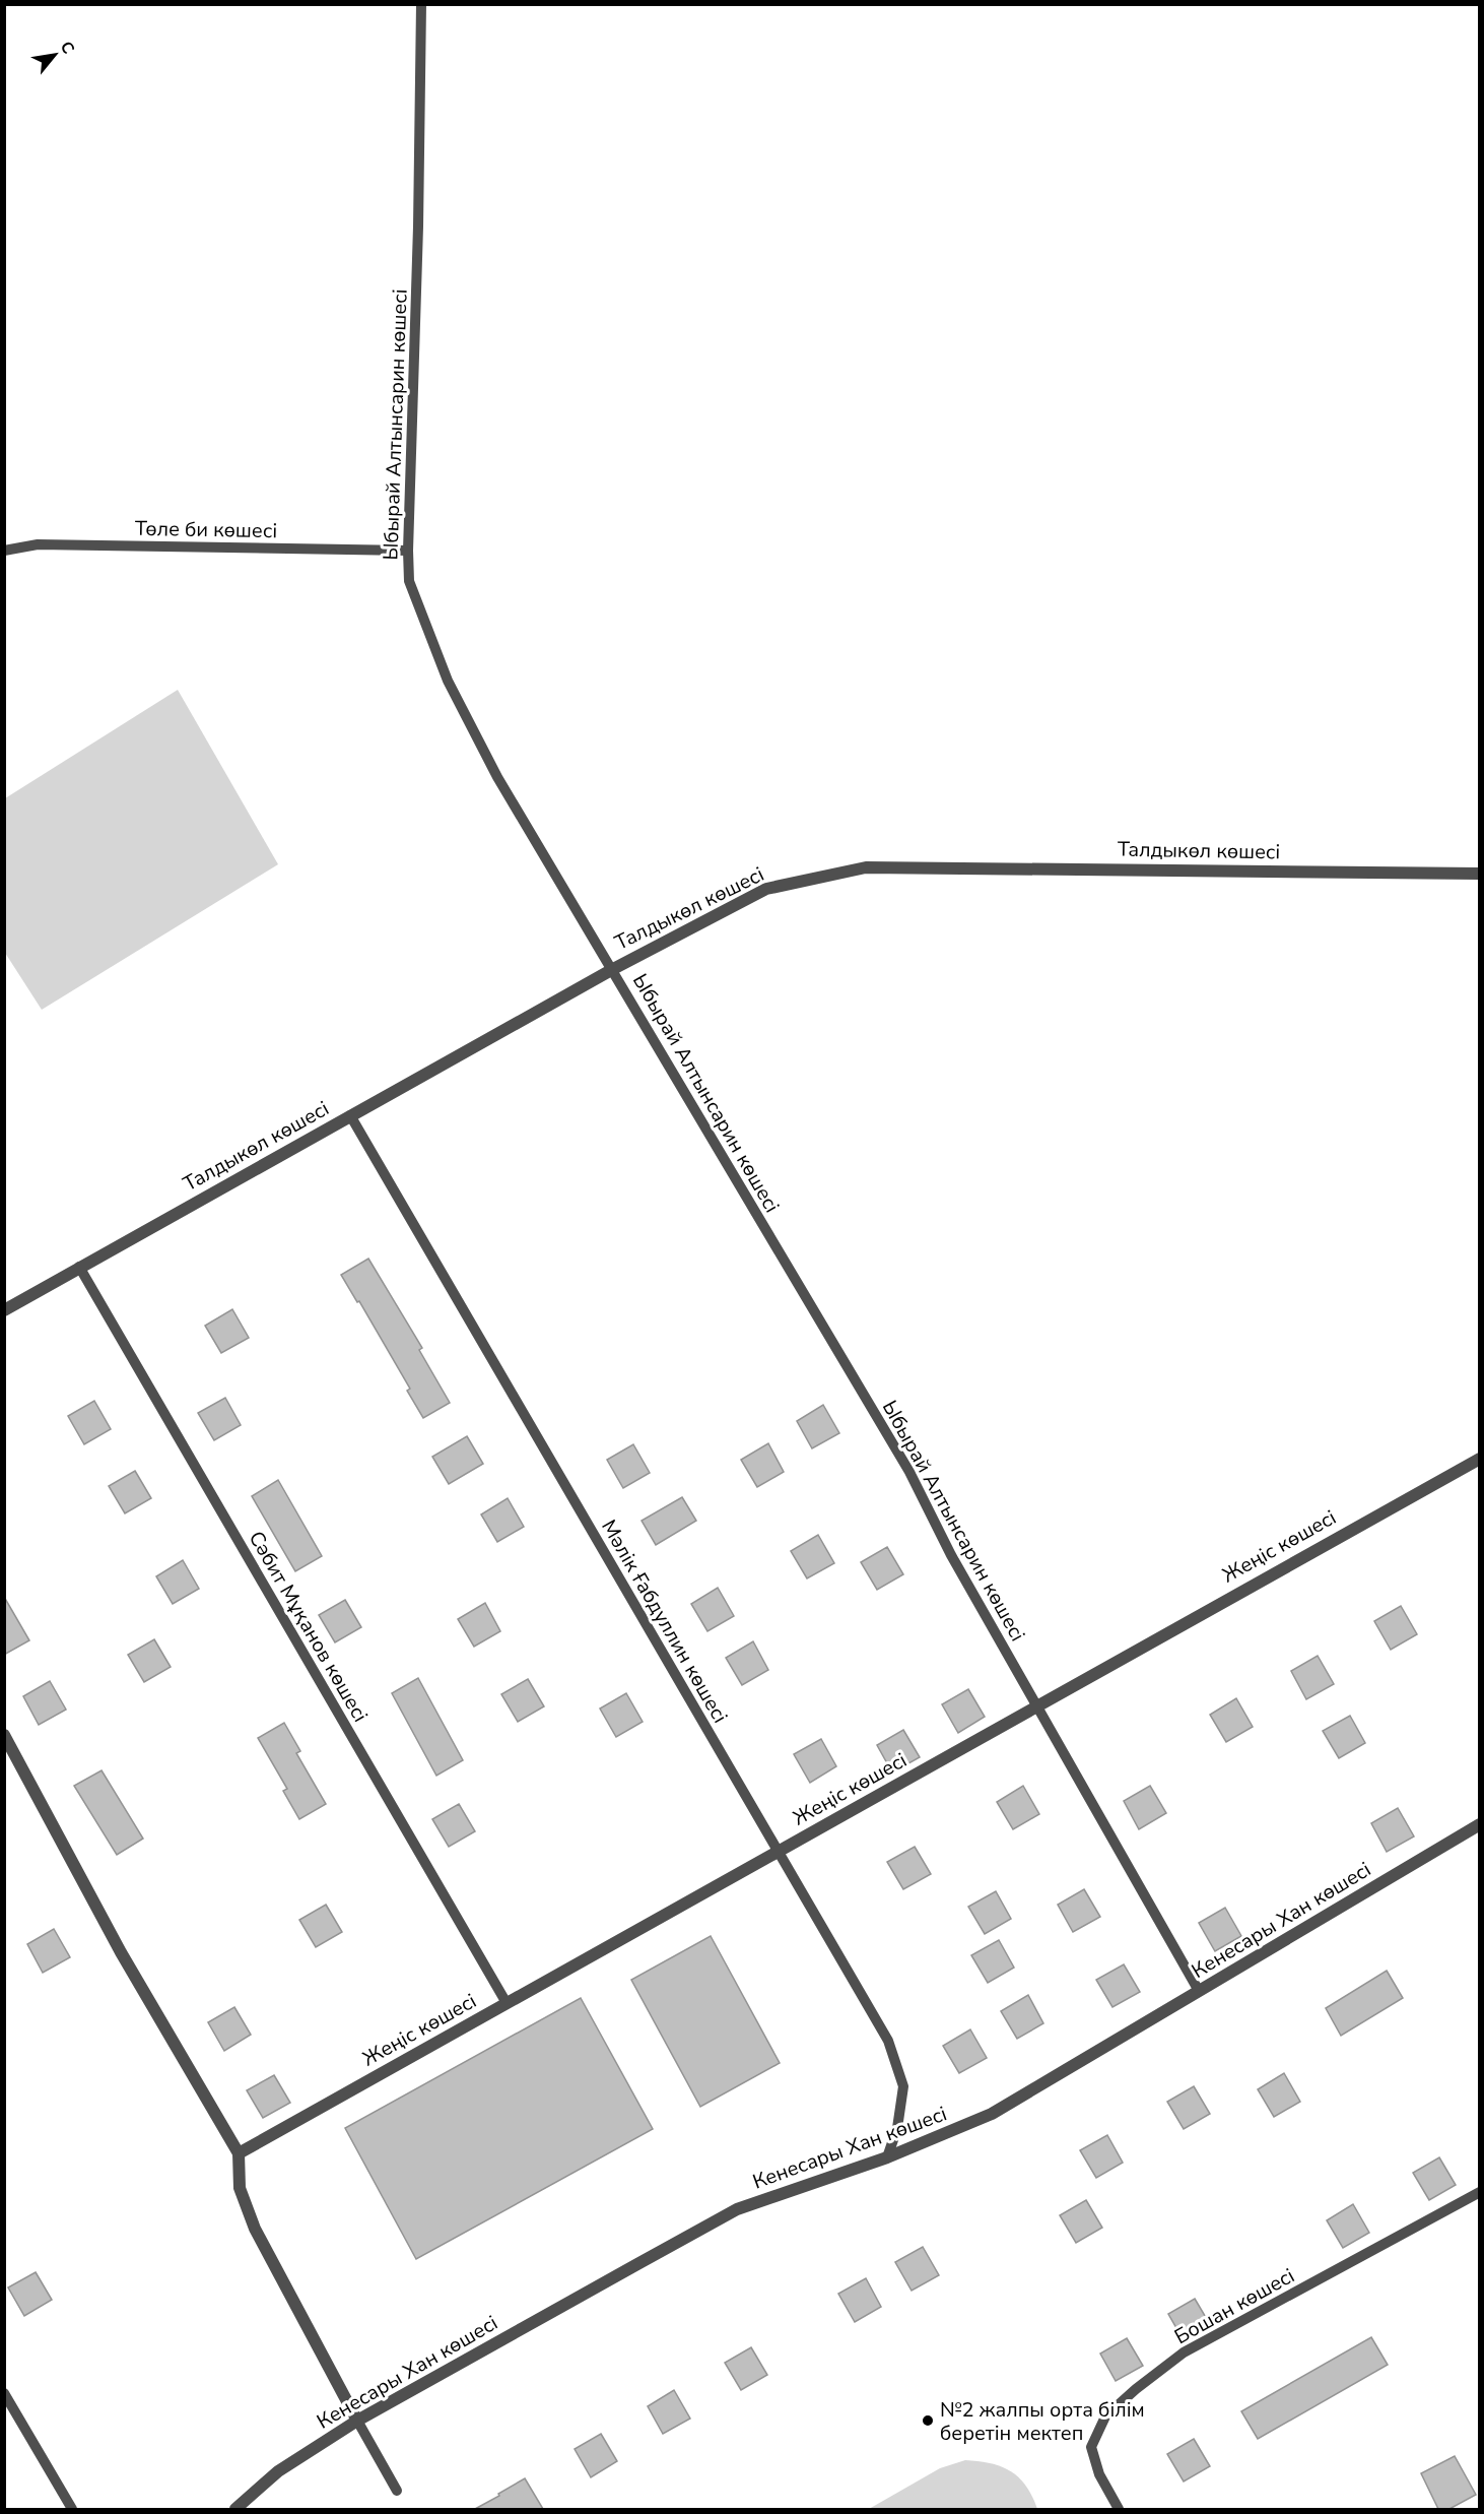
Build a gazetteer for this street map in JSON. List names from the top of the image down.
{
  "streets": {
    "street": ["Талдыкөл көшесі", "Жеңіс көшесі", "Кенесары Хан көшесі"],
    "lane": [
      "Ыбырай Алтынсарин көшесі",
      "Төле би көшесі",
      "Мәлік Ғабдуллин көшесі",
      "Сәбит Мұқанов көшесі",
      "Бошан көшесі"
    ]
  },
  "crossings": [
    ["Ыбырай Алтынсарин көшесі", "Төле би көшесі"],
    ["Ыбырай Алтынсарин көшесі", "Талдыкөл көшесі"],
    ["Ыбырай Алтынсарин көшесі", "Жеңіс көшесі"],
    ["Ыбырай Алтынсарин көшесі", "Кенесары Хан көшесі"],
    ["Талдыкөл көшесі", "Мәлік Ғабдуллин көшесі"],
    ["Талдыкөл көшесі", "Сәбит Мұқанов көшесі"],
    ["Жеңіс көшесі", "Мәлік Ғабдуллин көшесі"],
    ["Жеңіс көшесі", "Сәбит Мұқанов көшесі"],
    ["Мәлік Ғабдуллин көшесі", "Кенесары Хан көшесі"]
  ],
  "places": ["№2 жалпы орта білім беретін мектеп"],
  "north": "top right"
}
